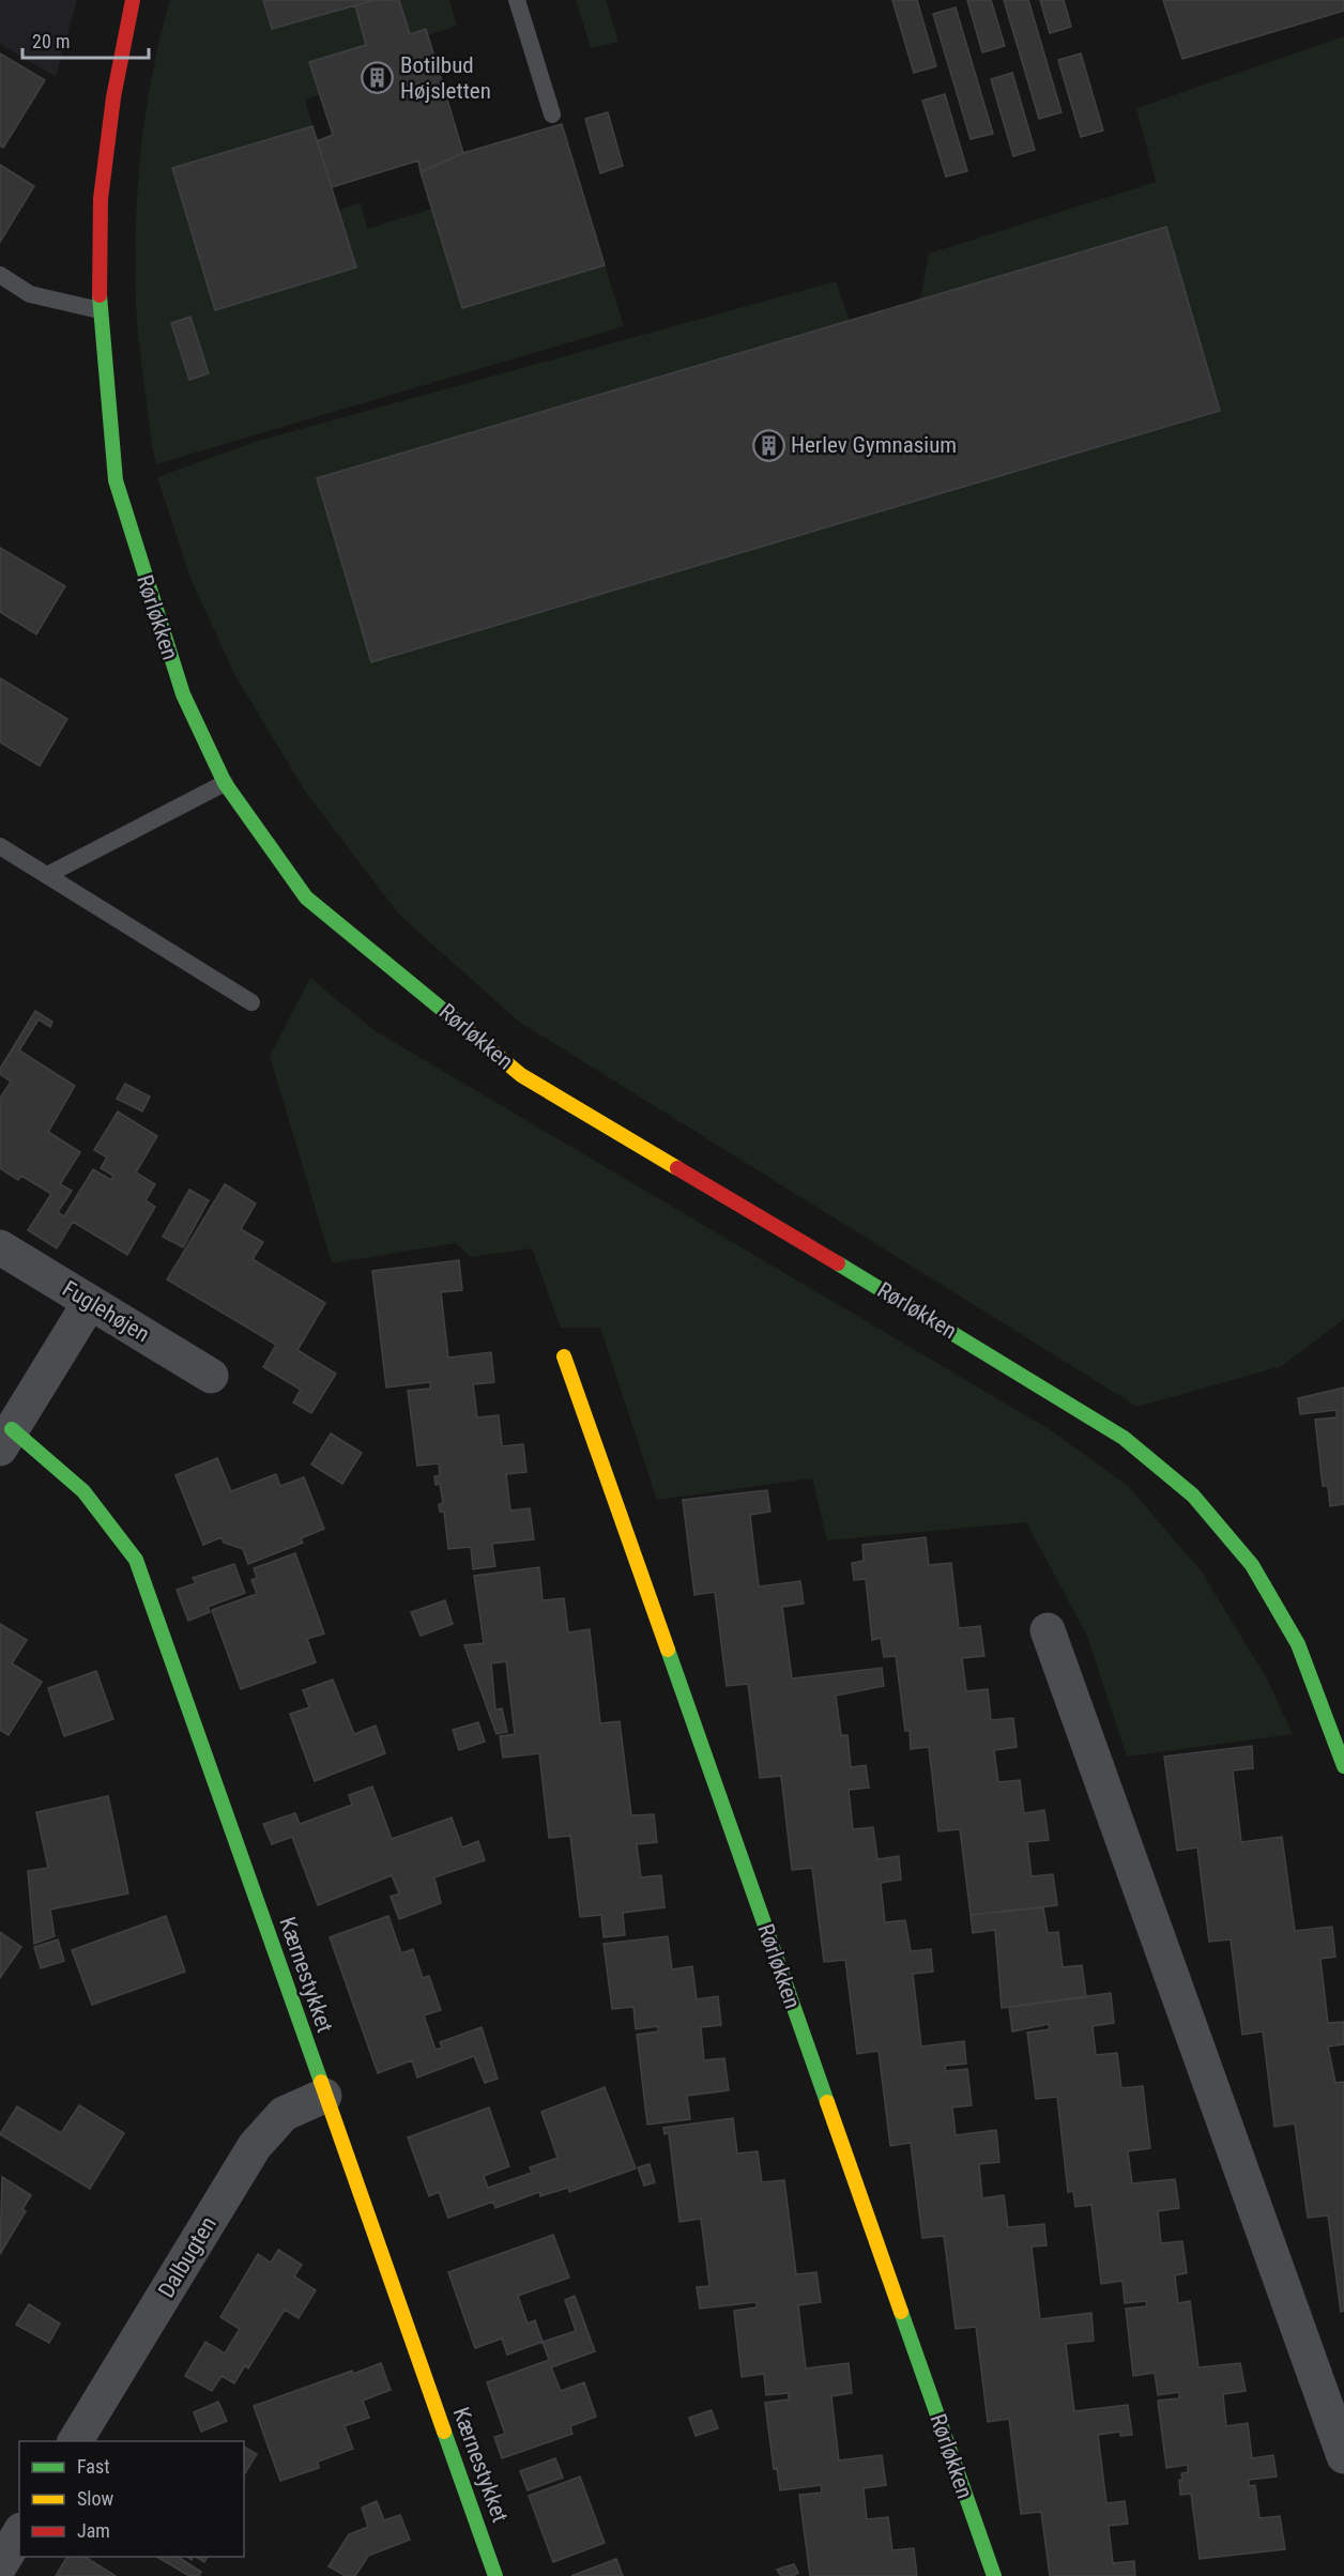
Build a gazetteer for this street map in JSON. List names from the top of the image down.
{
  "streets": {
    "street": [
      "Rørløkken",
      "Fuglehøjen",
      "Kærnestykket",
      "Dalbugten"
    ]
  },
  "crossings": [
    ["Kærnestykket", "Dalbugten"]
  ],
  "places": {
    "building": ["Botilbud Højsletten", "Herlev Gymnasium"]
  },
  "legend": ["Fast", "Slow", "Jam"],
  "scale_bar": "20 m"
}
